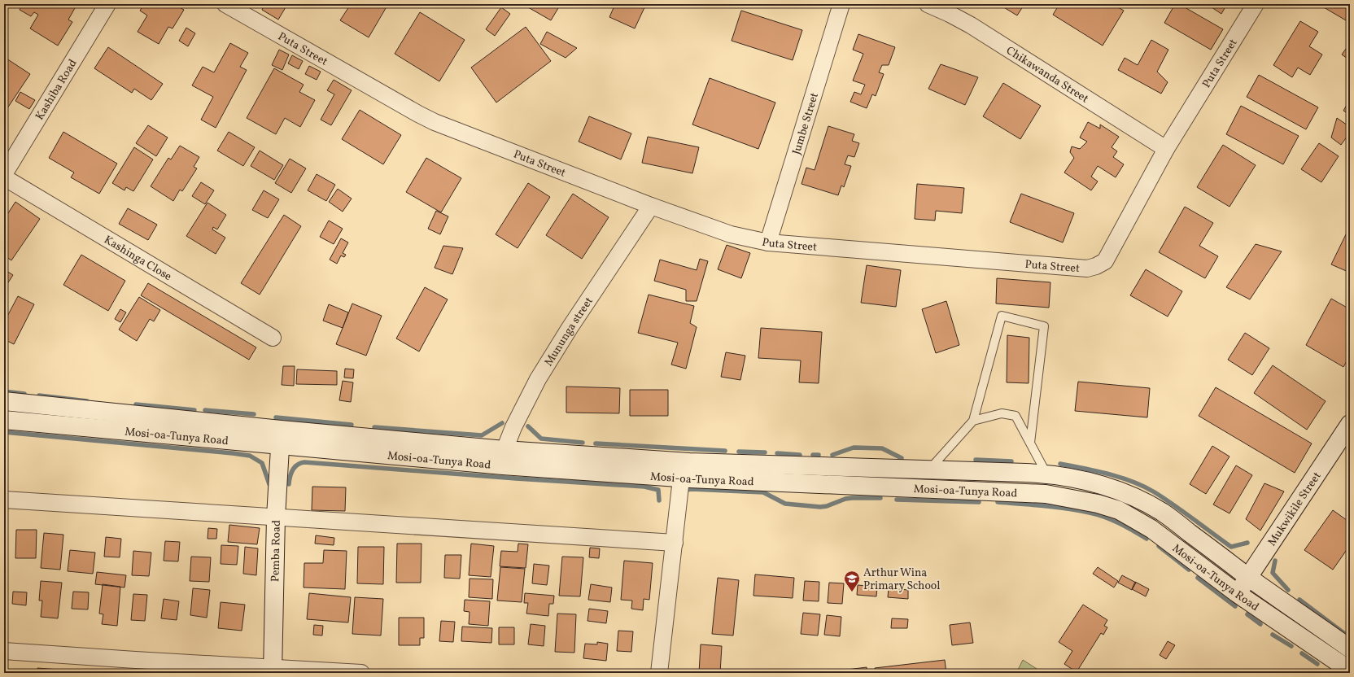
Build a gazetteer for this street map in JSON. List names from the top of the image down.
{
  "streets": {
    "main road": ["Mosi-oa-Tunya Road", "Mukwikile Street", "Pemba Road"],
    "street": [
      "Puta Street",
      "Chikawanda Street",
      "Kashiba Road",
      "Jumbe Street",
      "Kashinga Close",
      "Mununga street"
    ]
  },
  "crossings": [
    ["Puta Street", "Chikawanda Street"],
    ["Puta Street", "Jumbe Street"],
    ["Puta Street", "Mununga street"],
    ["Mununga street", "Mosi-oa-Tunya Road"],
    ["Mosi-oa-Tunya Road", "Mukwikile Street"],
    ["Mosi-oa-Tunya Road", "Pemba Road"]
  ],
  "places": {
    "school or university": ["Arthur Wina Primary School"]
  }
}
